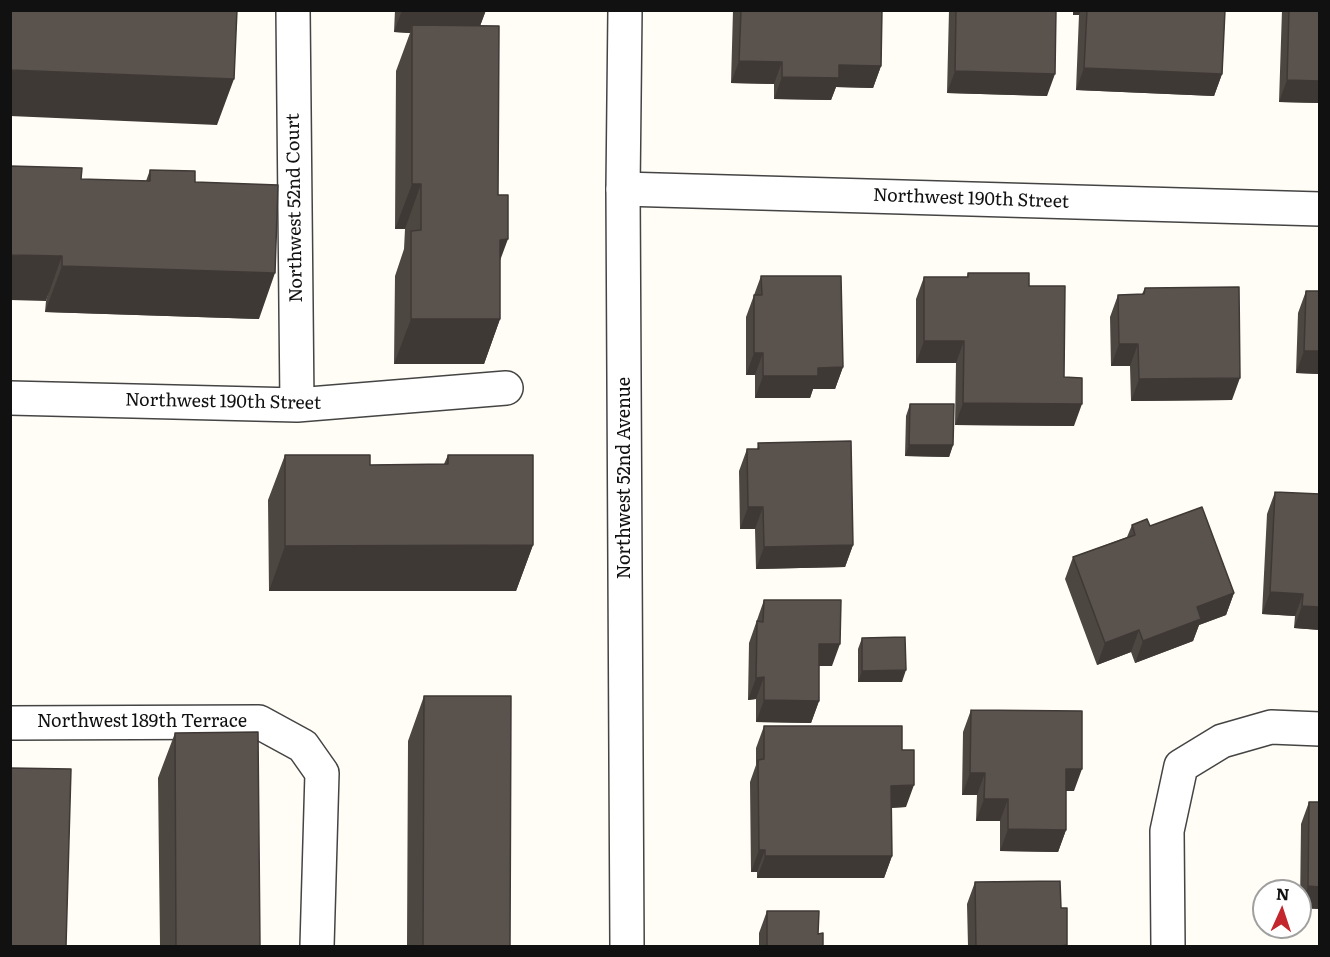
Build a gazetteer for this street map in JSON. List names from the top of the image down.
{
  "streets": {
    "street": [
      "Northwest 190th Street",
      "Northwest 52nd Court",
      "Northwest 52nd Avenue",
      "Northwest 189th Terrace"
    ]
  },
  "crossings": [
    ["Northwest 190th Street", "Northwest 52nd Court"],
    ["Northwest 190th Street", "Northwest 52nd Avenue"]
  ],
  "north": "top"
}
